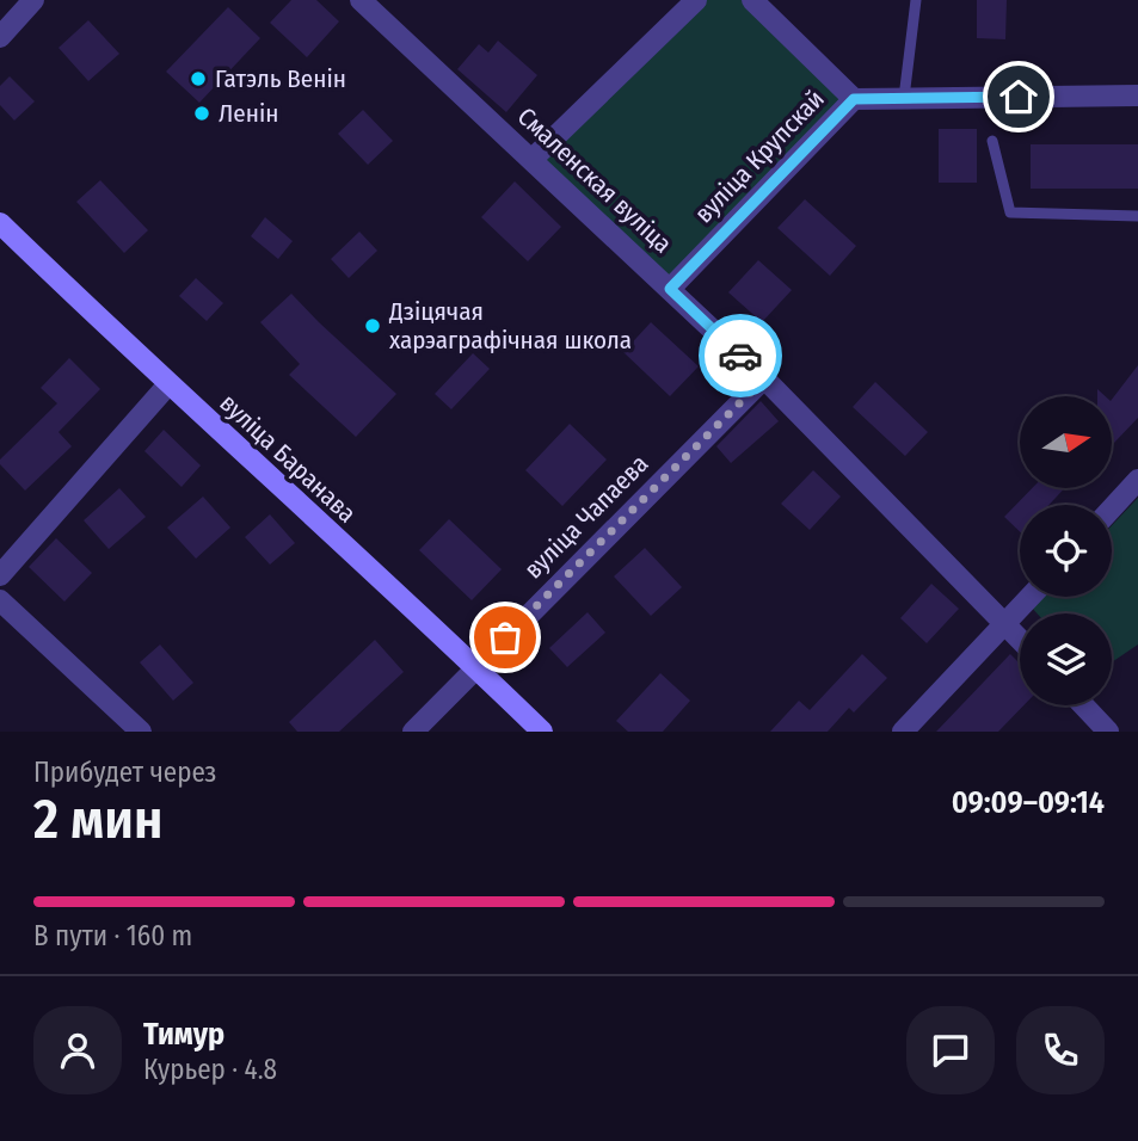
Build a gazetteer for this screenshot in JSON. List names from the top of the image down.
{
  "streets": {
    "main road": ["вуліца Баранава"],
    "street": ["вуліца Крупскай", "Смаленская вуліца", "вуліца Чапаева"]
  },
  "crossings": [
    ["вуліца Крупскай", "Смаленская вуліца"],
    ["Смаленская вуліца", "вуліца Чапаева"],
    ["вуліца Баранава", "вуліца Чапаева"]
  ],
  "places": ["Гатэль Венін", "Ленін", "Дзіцячая харэаграфічная школа"],
  "north": "right",
  "page": {
    "heading": ["2 мин", "Прибудет через", "09:09–09:14"],
    "panel": ["Тимур", "Курьер · 4.8"],
    "bar": "В пути · 160 m"
  }
}
